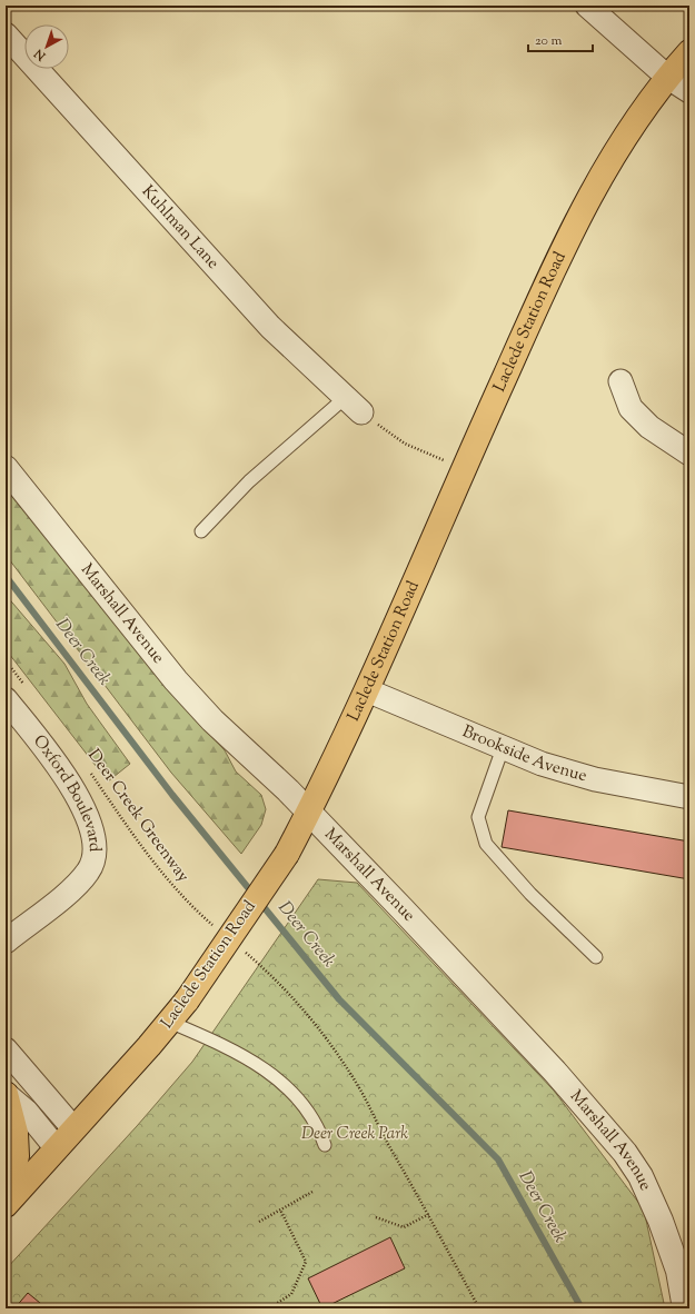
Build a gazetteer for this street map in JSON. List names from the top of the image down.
{
  "streets": {
    "main road": ["Laclede Station Road"],
    "street": [
      "Kuhlman Lane",
      "Marshall Avenue",
      "Brookside Avenue",
      "Oxford Boulevard"
    ],
    "path": ["Deer Creek Greenway"]
  },
  "crossings": [
    ["Laclede Station Road", "Marshall Avenue"],
    ["Laclede Station Road", "Brookside Avenue"]
  ],
  "water": ["Deer Creek"],
  "parks": ["Deer Creek Park"],
  "scale_bar": "20 m",
  "north": "bottom left"
}
